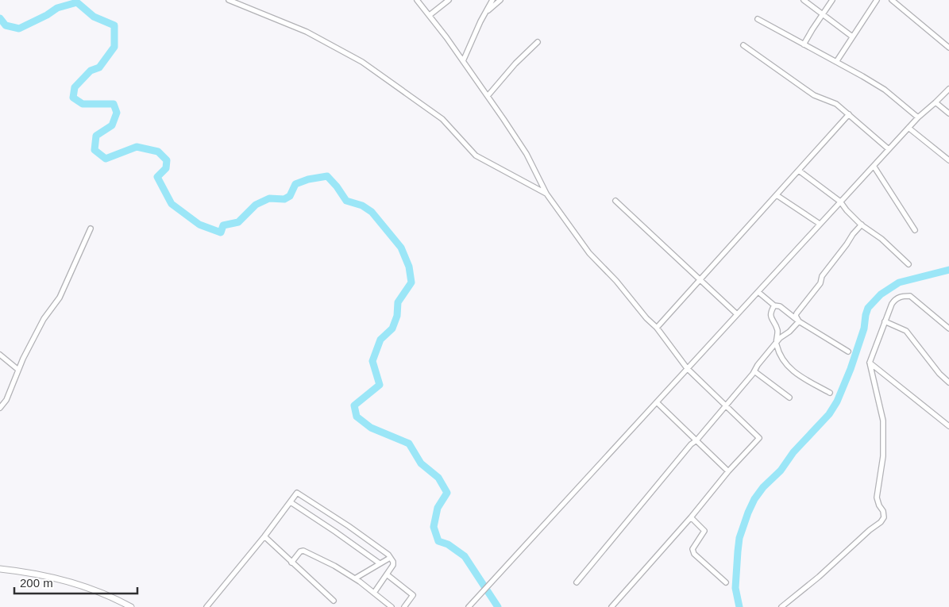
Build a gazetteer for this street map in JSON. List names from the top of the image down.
{
  "scale_bar": "200 m"
}
